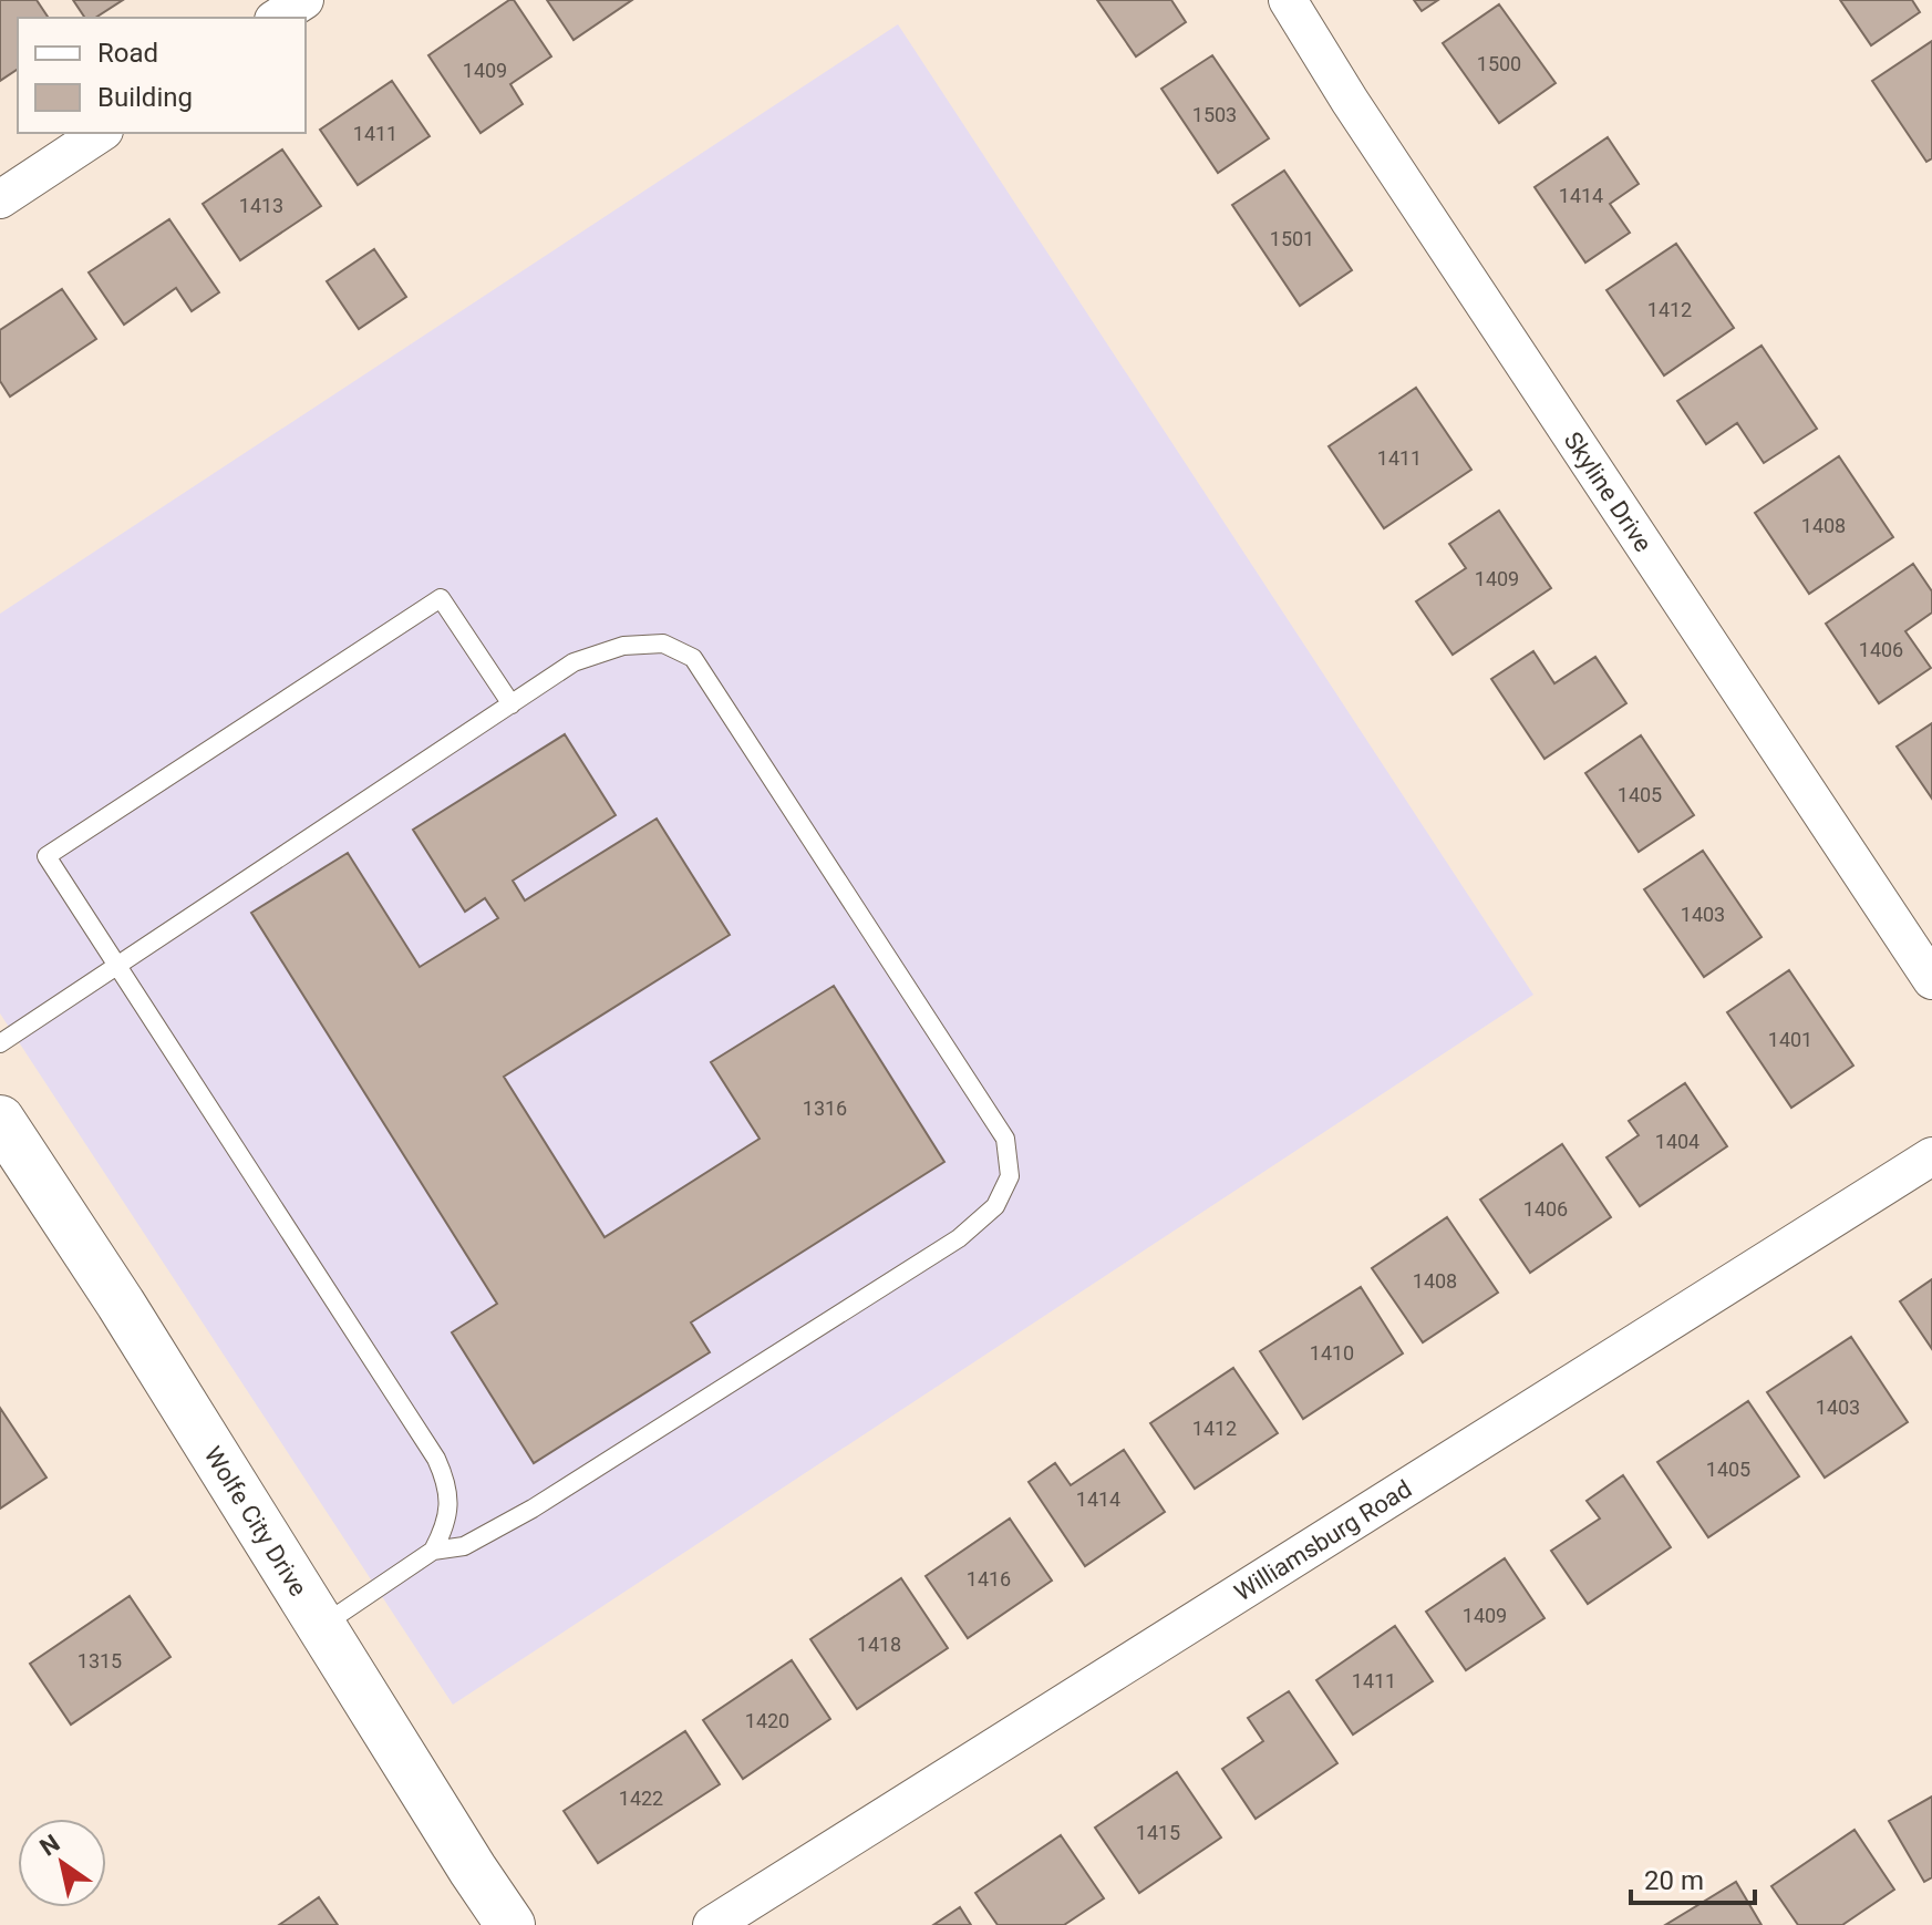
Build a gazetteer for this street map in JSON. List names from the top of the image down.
{
  "streets": {
    "main road": ["Wolfe City Drive"],
    "street": ["Skyline Drive", "Williamsburg Road"]
  },
  "house_numbers": [
    "1500",
    "1409",
    "1503",
    "1411",
    "1414",
    "1413",
    "1501",
    "1412",
    "1411",
    "1408",
    "1409",
    "1406",
    "1405",
    "1403",
    "1401",
    "1316",
    "1404",
    "1406",
    "1408",
    "1410",
    "1403",
    "1412",
    "1405",
    "1414",
    "1416",
    "1409",
    "1418",
    "1315",
    "1411",
    "1420",
    "1422",
    "1415"
  ],
  "legend": ["Road", "Building"],
  "scale_bar": "20 m",
  "north": "top left"
}
